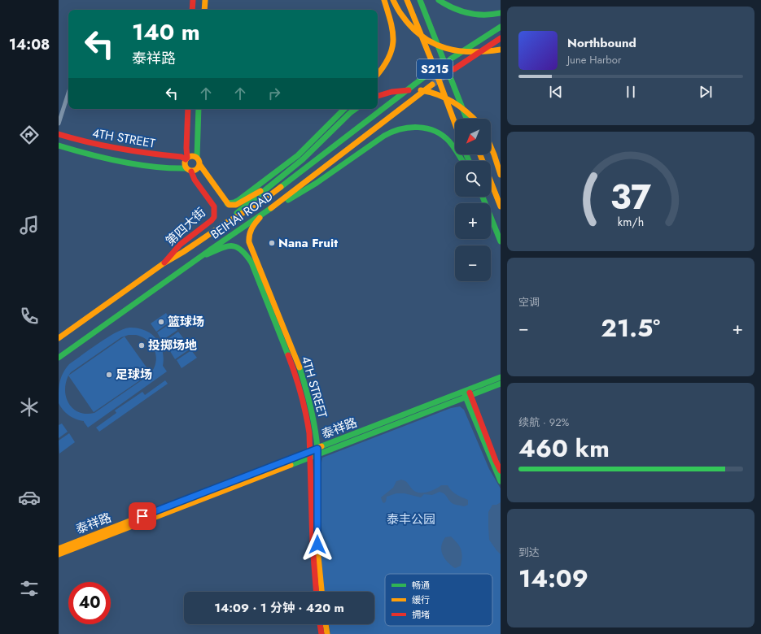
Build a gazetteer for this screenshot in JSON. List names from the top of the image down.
{
  "streets": {
    "main road": [
      "S215",
      "4TH STREET",
      "BEIHAI ROAD",
      "第四大街",
      "泰祥路"
    ]
  },
  "crossings": [
    ["4TH STREET", "BEIHAI ROAD"],
    ["4TH STREET", "第四大街"],
    ["4TH STREET", "泰祥路"],
    ["BEIHAI ROAD", "第四大街"]
  ],
  "parks": ["泰丰公园"],
  "places": [
    "Nana Fruit",
    "篮球场",
    "投掷场地",
    "足球场"
  ],
  "legend": ["畅通", "缓行", "拥堵"],
  "north": "bottom left",
  "page": {
    "tabs": "14:08",
    "turn": ["140 m", "泰祥路"],
    "song": ["Northbound", "June Harbor"],
    "map_buttons": ["+", "−"],
    "tile": [
      "空调",
      ["续航 · 92%", "460 km"],
      ["到达", "14:09"]
    ],
    "heat": ["−", "21.5°", "+"],
    "limit": "40",
    "trip": "14:09 · 1 分钟 · 420 m",
    "gauge": ["37", "km/h"]
  }
}
